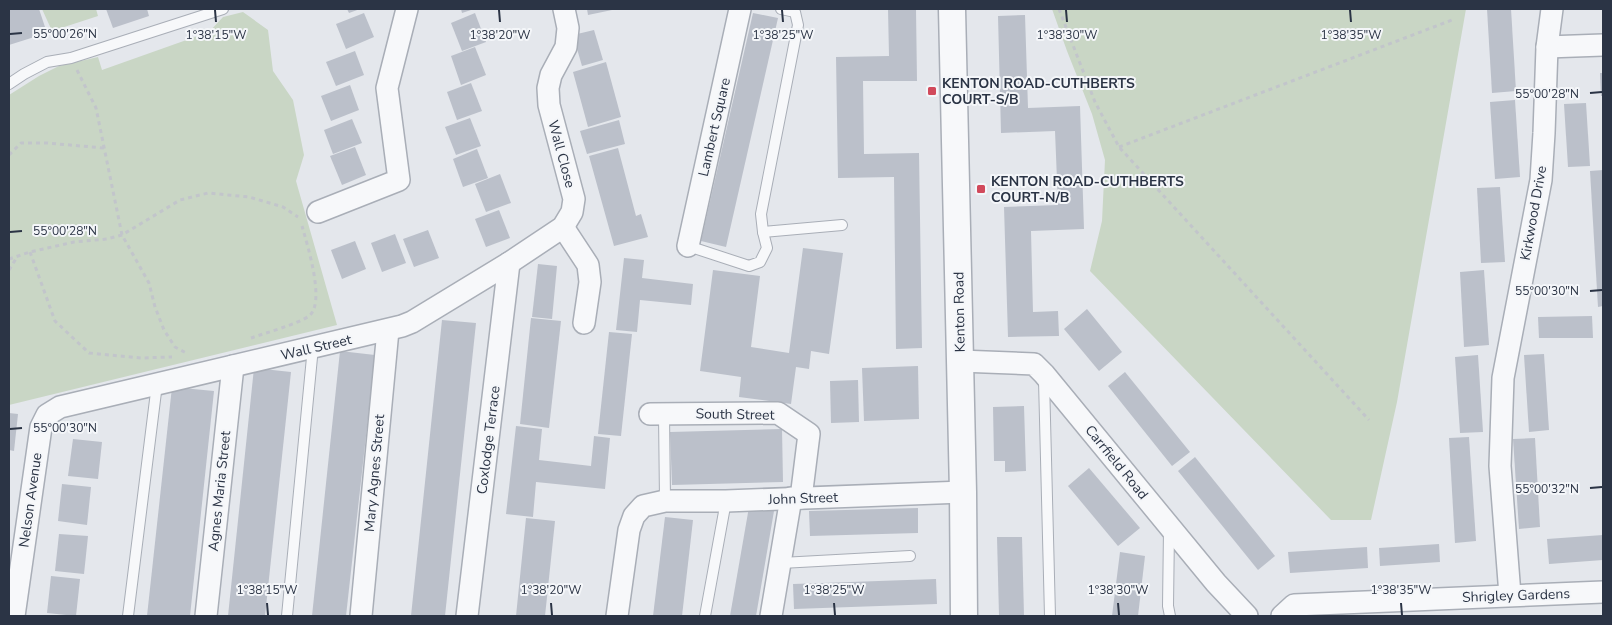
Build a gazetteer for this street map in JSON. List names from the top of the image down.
{
  "streets": {
    "street": [
      "Lambert Square",
      "Wall Close",
      "Kirkwood Drive",
      "Kenton Road",
      "Wall Street",
      "South Street",
      "Coxlodge Terrace",
      "Carrfield Road",
      "Mary Agnes Street",
      "Agnes Maria Street",
      "John Street",
      "Nelson Avenue",
      "Shrigley Gardens"
    ]
  },
  "crossings": [
    ["Wall Close", "Wall Street"],
    ["Kirkwood Drive", "Shrigley Gardens"],
    ["Kenton Road", "Carrfield Road"],
    ["Kenton Road", "John Street"],
    ["Wall Street", "Coxlodge Terrace"],
    ["Wall Street", "Mary Agnes Street"],
    ["Wall Street", "Agnes Maria Street"],
    ["Wall Street", "Nelson Avenue"],
    ["South Street", "John Street"]
  ],
  "places": {
    "transit": ["KENTON ROAD-CUTHBERTS COURT-S/B", "KENTON ROAD-CUTHBERTS COURT-N/B"]
  },
  "coordinates": [
    "55°00'26\"N",
    "1°38'15\"W",
    "1°38'20\"W",
    "1°38'25\"W",
    "1°38'30\"W",
    "1°38'35\"W",
    "55°00'28\"N",
    "55°00'30\"N",
    "55°00'32\"N"
  ]
}
